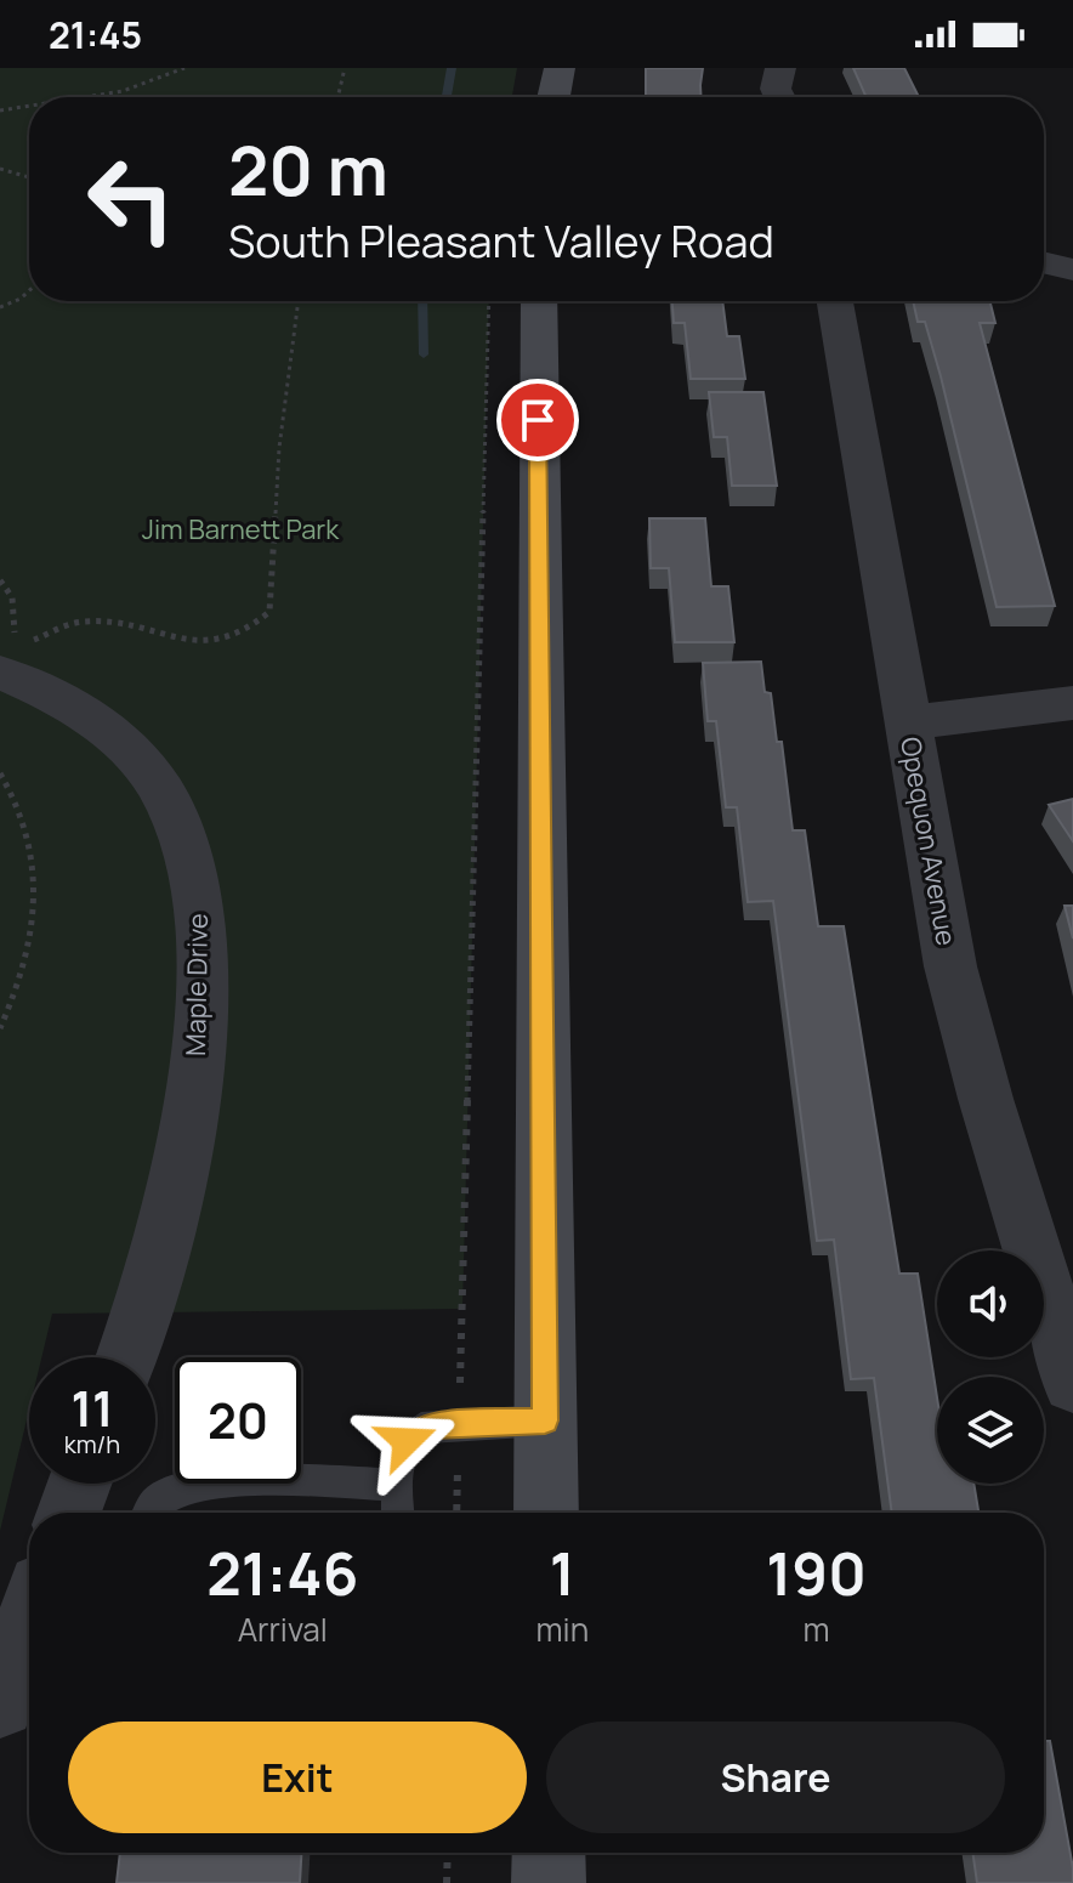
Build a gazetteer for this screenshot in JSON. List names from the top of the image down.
{
  "streets": {
    "street": ["Opequon Avenue", "Maple Drive"]
  },
  "parks": ["Jim Barnett Park"],
  "page": {
    "status": "21:45",
    "turn": ["20 m", "South Pleasant Valley Road"],
    "speed": "11 km/h",
    "limit": "20",
    "eta": [
      "21:46",
      "Arrival",
      "1",
      "min",
      "190",
      "m"
    ],
    "buttons": ["Exit", "Share"]
  }
}
